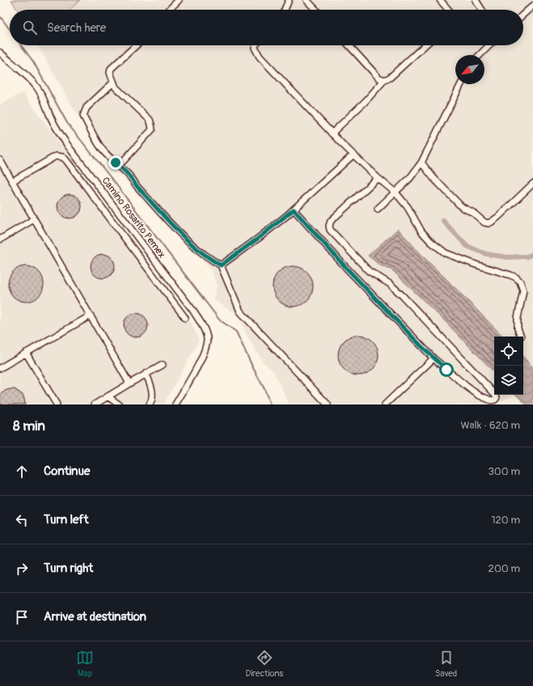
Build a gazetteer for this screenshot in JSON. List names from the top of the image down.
{
  "streets": {
    "street": ["Camino Rosarito Pemex"]
  },
  "north": "bottom left",
  "page": {
    "search": "Search here",
    "heading": ["8 min", "Walk · 620 m"],
    "list": [
      ["Continue", "300 m"],
      ["Turn left", "120 m"],
      ["Turn right", "200 m"],
      "Arrive at destination"
    ],
    "nav": ["Map", "Directions", "Saved"]
  }
}
